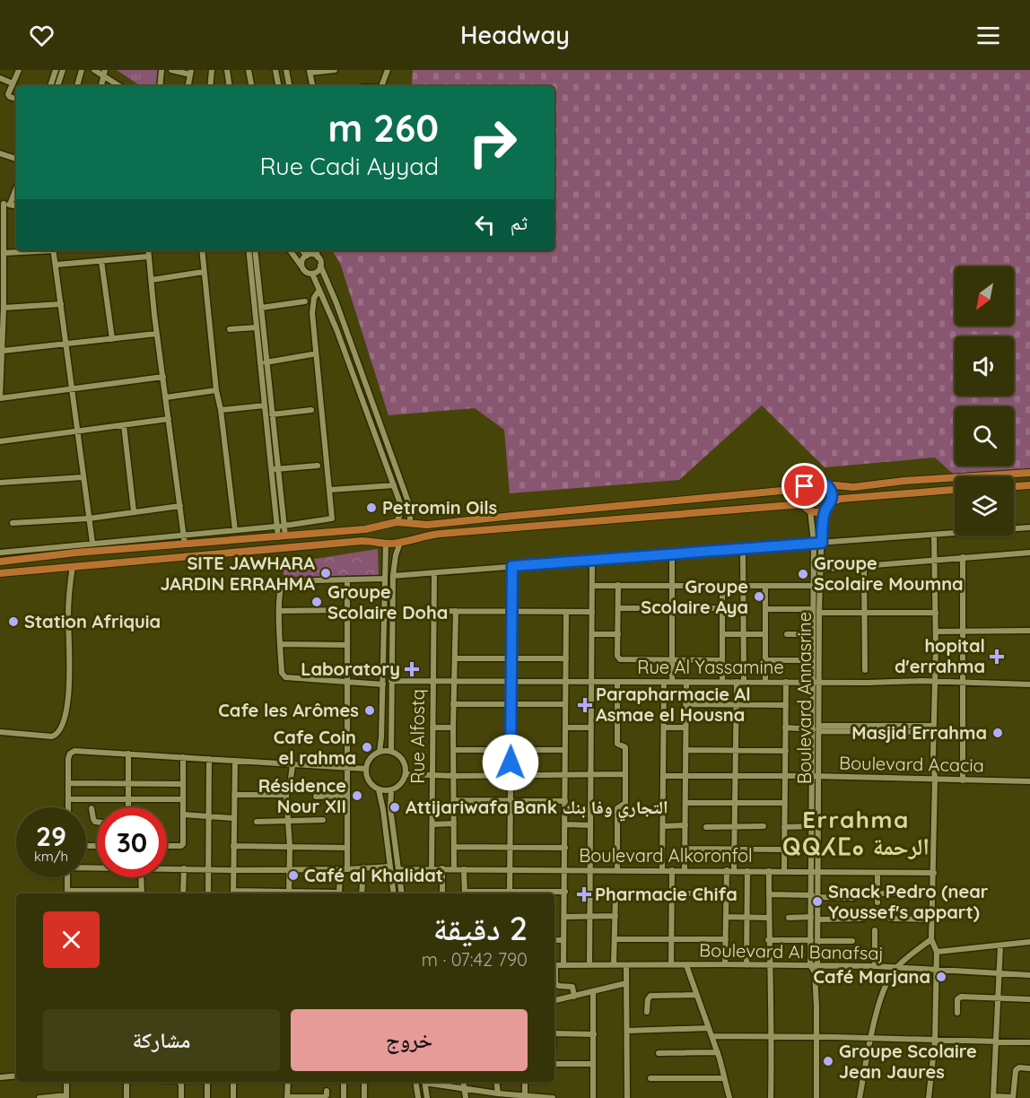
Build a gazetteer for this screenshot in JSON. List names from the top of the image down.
{
  "streets": {
    "street": [
      "Rue Al Yassamine",
      "Boulevard Annasrine",
      "Rue Alfostq",
      "Boulevard Acacia",
      "Boulevard Alkoronfol",
      "Boulevard Al Banafsaj"
    ]
  },
  "crossings": [
    ["Rue Al Yassamine", "Boulevard Annasrine"],
    ["Rue Al Yassamine", "Rue Alfostq"],
    ["Boulevard Annasrine", "Boulevard Acacia"],
    ["Boulevard Annasrine", "Boulevard Alkoronfol"],
    ["Boulevard Annasrine", "Boulevard Al Banafsaj"],
    ["Rue Alfostq", "Boulevard Alkoronfol"]
  ],
  "districts": ["Errahma ⵕⵕⵃⵎⴰ الرحمة"],
  "places": {
    "other": [
      "Petromin Oils",
      "SITE JAWHARA JARDIN ERRAHMA",
      "Groupe Scolaire Moumna",
      "Groupe Scolaire Aya",
      "Groupe Scolaire Doha",
      "Station Afriquia",
      "Cafe les Arômes",
      "Masjid Errahma",
      "Cafe Coin el rahma",
      "Résidence Nour XII",
      "Attijariwafa Bank التجاري وفا بنك",
      "Café al Khalidat",
      "Snack Pedro (near Youssef's appart)",
      "Café Marjana",
      "Groupe Scolaire Jean Jaures"
    ],
    "health": [
      "hopital d'errahma",
      "Laboratory",
      "Parapharmacie Al Asmae el Housna",
      "Pharmacie Chifa"
    ]
  },
  "north": "bottom left",
  "page": {
    "header": "Headway",
    "turn": ["260 m", "Rue Cadi Ayyad"],
    "then": "ثم",
    "speed": "29 km/h",
    "limit": "30",
    "heading": ["2 دقيقة", "790 m · 07:42"],
    "buttons": ["خروج", "مشاركة"]
  }
}
